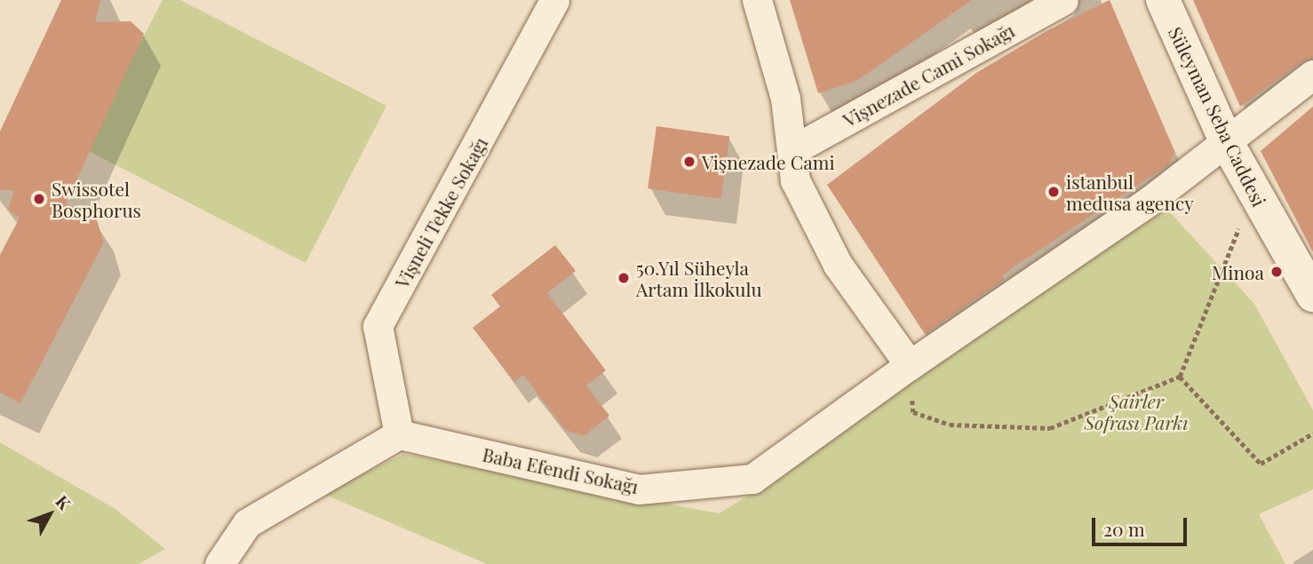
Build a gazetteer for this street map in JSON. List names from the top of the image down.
{
  "streets": {
    "main road": ["Süleyman Seba Caddesi"],
    "street": ["Vişnezade Cami Sokağı", "Vişneli Tekke Sokağı", "Baba Efendi Sokağı"]
  },
  "crossings": [
    ["Süleyman Seba Caddesi", "Baba Efendi Sokağı"],
    ["Vişneli Tekke Sokağı", "Baba Efendi Sokağı"]
  ],
  "parks": ["Şairler Sofrası Parkı"],
  "places": [
    "Vişnezade Cami",
    "istanbul medusa agency",
    "Swissotel Bosphorus",
    "Minoa",
    "50.Yıl Süheyla Artam İlkokulu"
  ],
  "scale_bar": "20 m",
  "north": "top right"
}
